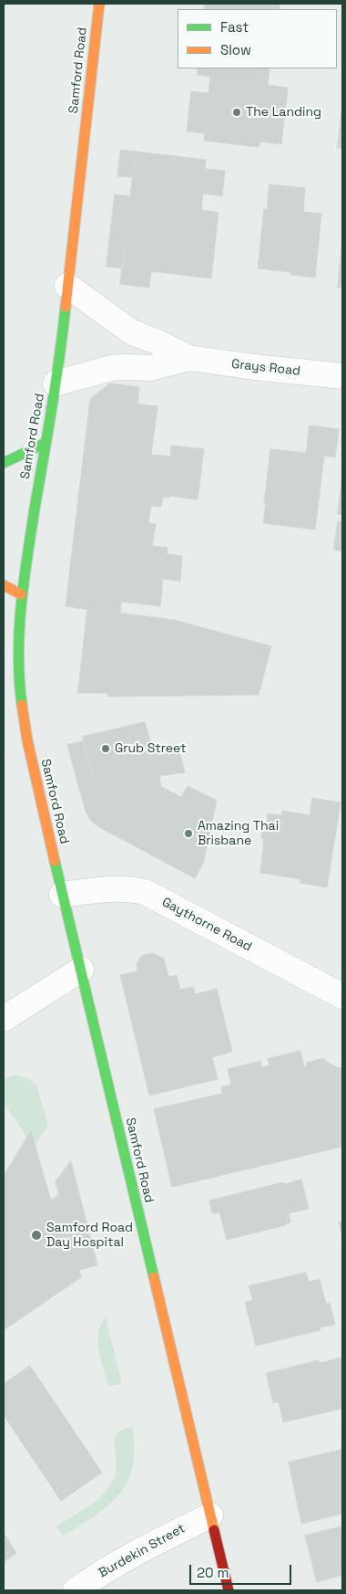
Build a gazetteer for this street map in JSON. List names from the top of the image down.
{
  "streets": {
    "main road": ["Samford Road"],
    "street": ["Grays Road", "Gaythorne Road", "Burdekin Street"]
  },
  "crossings": [
    ["Samford Road", "Grays Road"],
    ["Samford Road", "Gaythorne Road"],
    ["Samford Road", "Burdekin Street"]
  ],
  "places": [
    "The Landing",
    "Grub Street",
    "Amazing Thai Brisbane",
    "Samford Road Day Hospital"
  ],
  "legend": ["Fast", "Slow"],
  "scale_bar": "20 m"
}
